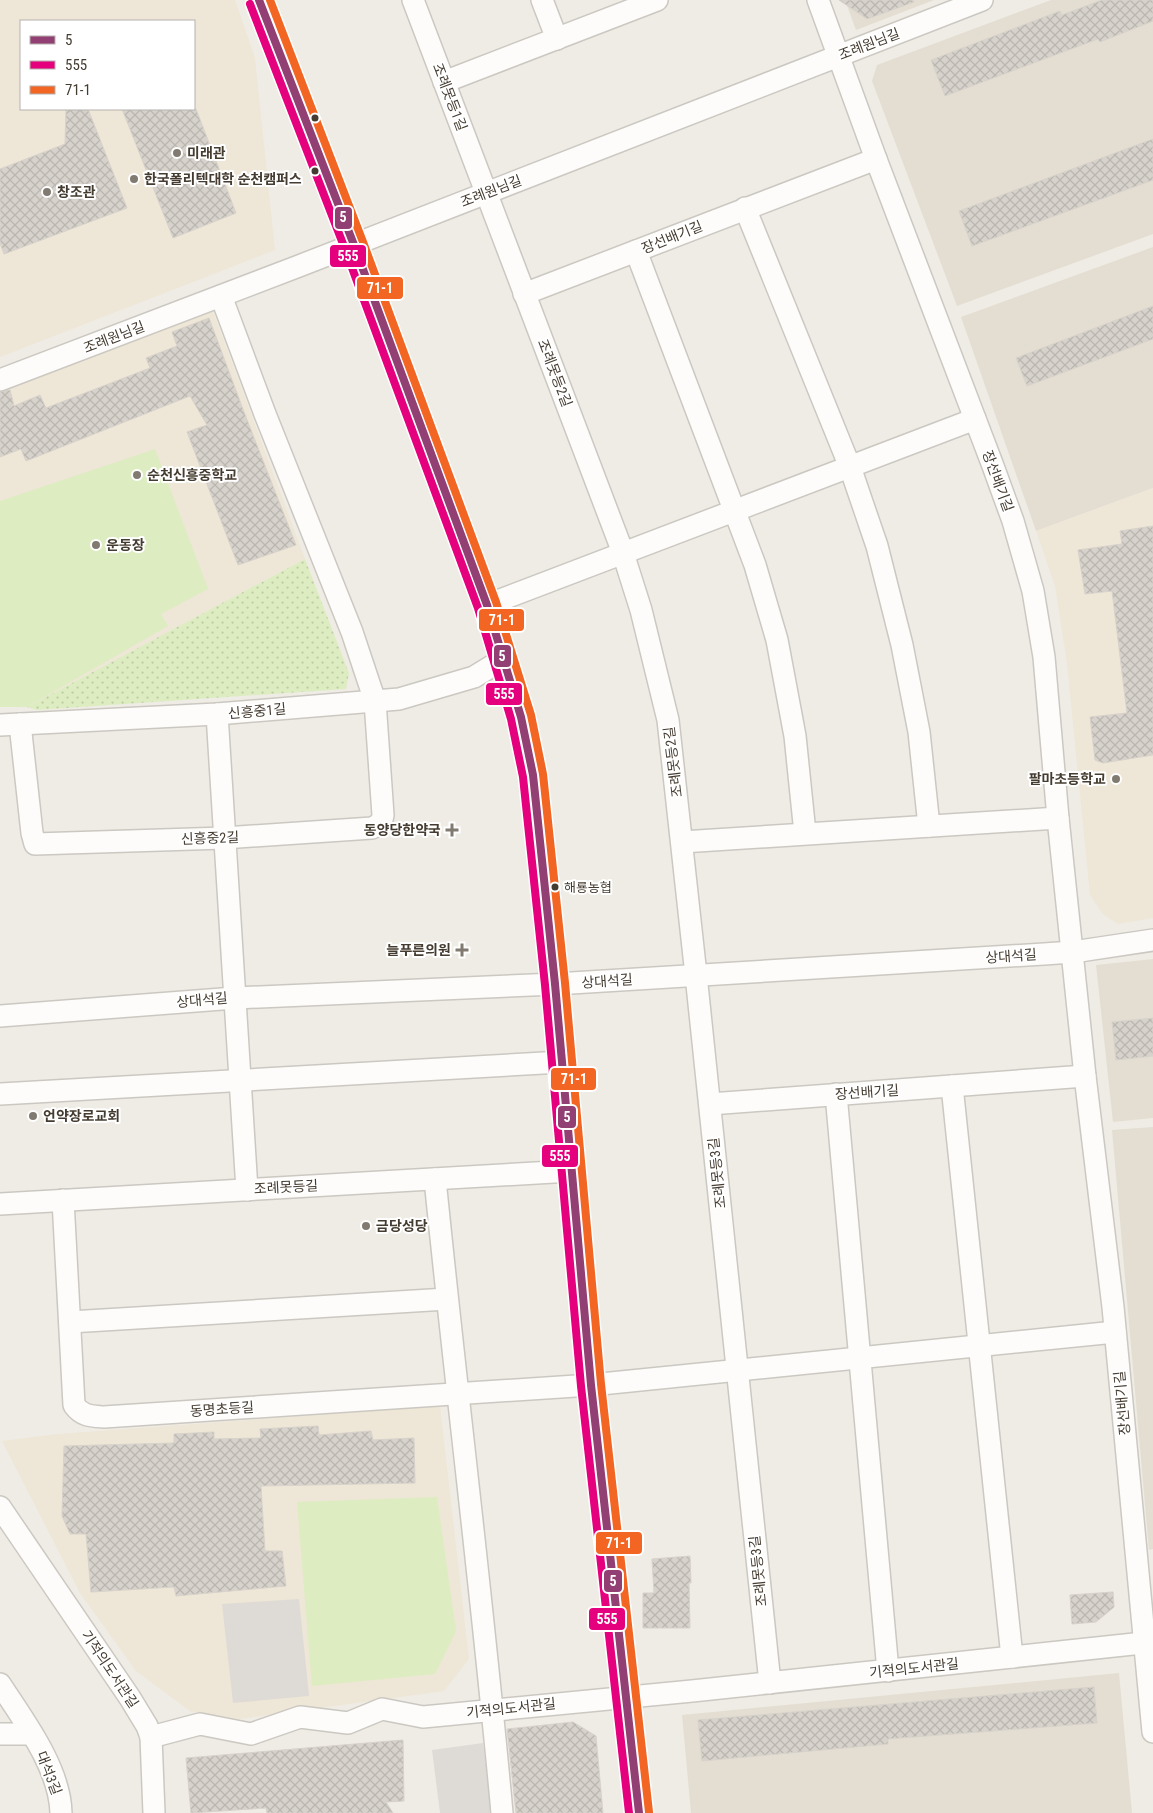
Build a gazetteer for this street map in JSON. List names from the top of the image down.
{
  "streets": {
    "street": [
      "조례원님길",
      "조례못등1길",
      "장선배기길",
      "조례못등2길",
      "신흥중1길",
      "신흥중2길",
      "상대석길",
      "조례못등3길",
      "조례못등길",
      "동명초등길",
      "기적의도서관길",
      "대석3길"
    ]
  },
  "crossings": [
    ["조례원님길", "조례못등1길"],
    ["조례원님길", "장선배기길"],
    ["조례원님길", "조례못등2길"],
    ["조례못등1길", "조례못등2길"],
    ["장선배기길", "조례못등2길"],
    ["장선배기길", "상대석길"],
    ["장선배기길", "조례못등3길"],
    ["장선배기길", "기적의도서관길"],
    ["조례못등2길", "상대석길"],
    ["조례못등2길", "조례못등3길"],
    ["신흥중1길", "신흥중2길"],
    ["상대석길", "조례못등3길"],
    ["조례못등3길", "기적의도서관길"],
    ["조례못등길", "동명초등길"]
  ],
  "places": {
    "other": [
      "미래관",
      "한국폴리텍대학 순천캠퍼스",
      "창조관",
      "순천신흥중학교",
      "운동장",
      "팔마초등학교",
      "해룡농협",
      "언약장로교회",
      "금당성당"
    ],
    "health": ["동양당한약국", "늘푸른의원"]
  },
  "lines": ["transit line 5", "transit line 71-1", "transit line 555"],
  "legend": ["5", "555", "71-1"]
}
